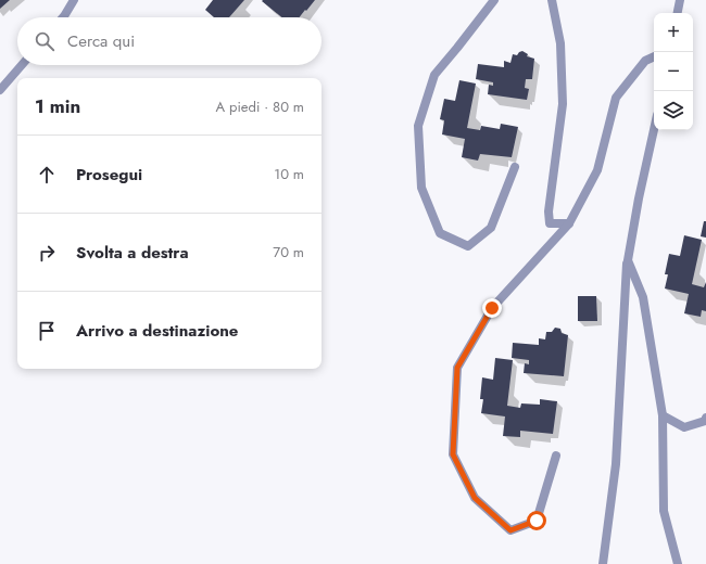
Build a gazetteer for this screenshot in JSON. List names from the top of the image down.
{
  "page": {
    "map_buttons": ["+", "−"],
    "search": "Cerca qui",
    "heading": ["1 min", "A piedi · 80 m"],
    "list": [
      ["Prosegui", "10 m"],
      ["Svolta a destra", "70 m"],
      "Arrivo a destinazione"
    ]
  }
}
